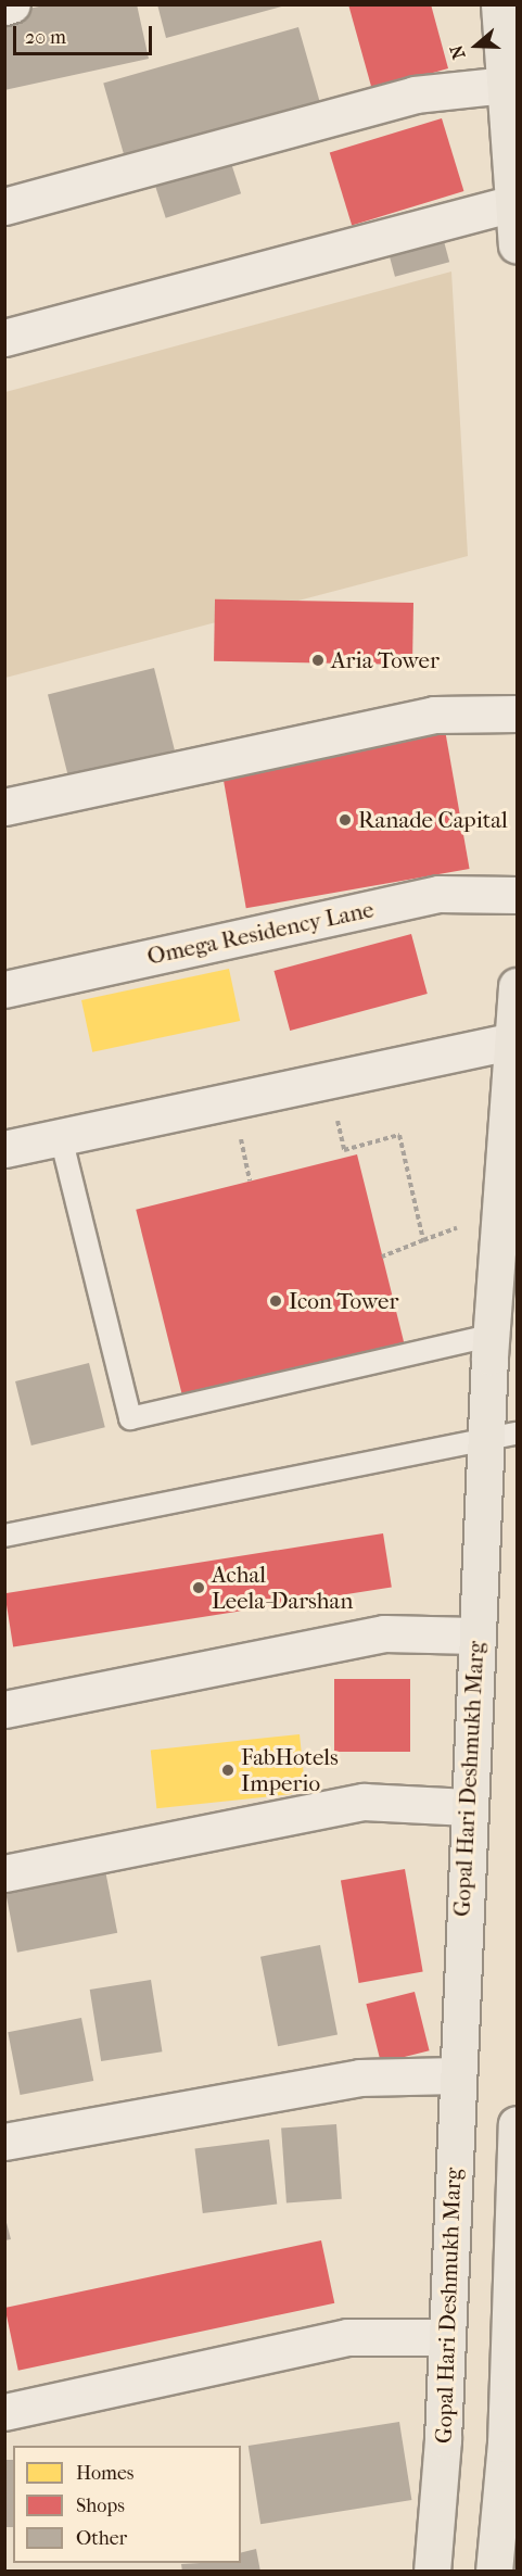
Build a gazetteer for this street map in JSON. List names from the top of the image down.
{
  "streets": {
    "main road": ["Gopal Hari Deshmukh Marg"],
    "street": ["Omega Residency Lane"]
  },
  "places": [
    "Aria Tower",
    "Ranade Capital",
    "Icon Tower",
    "Achal Leela-Darshan",
    "FabHotels Imperio"
  ],
  "legend": ["Homes", "Shops", "Other"],
  "scale_bar": "20 m",
  "north": "left"
}
